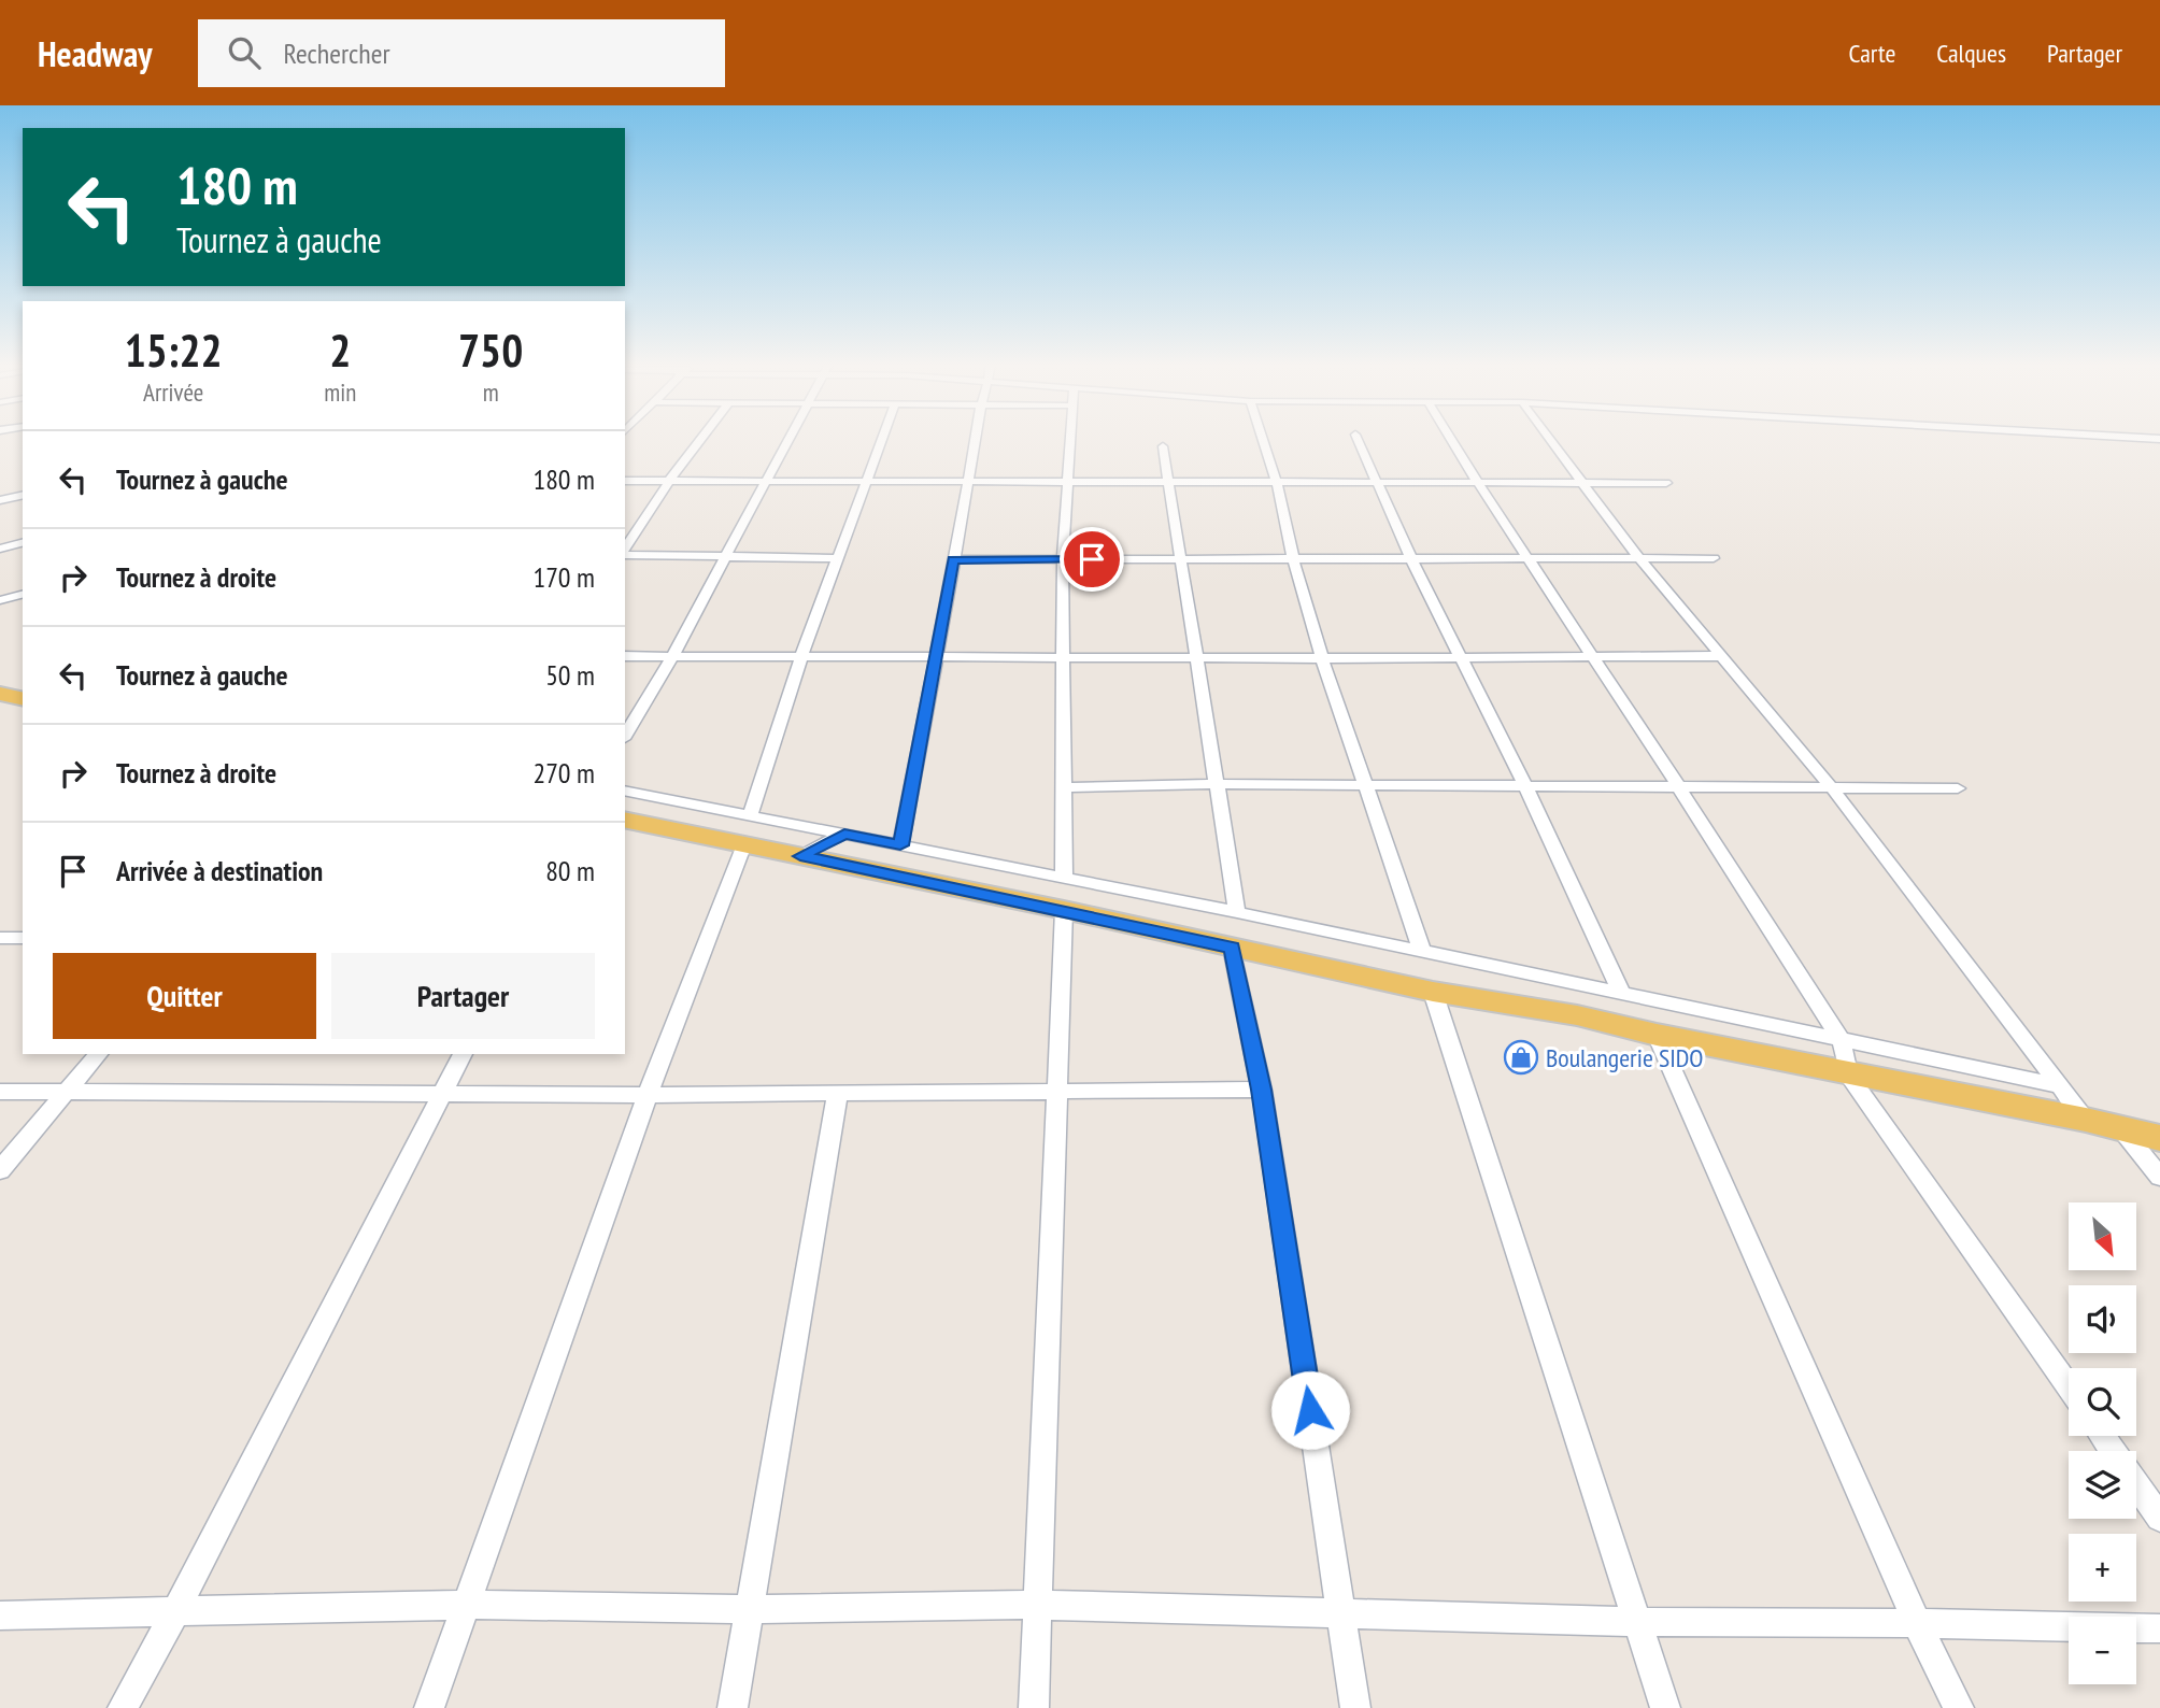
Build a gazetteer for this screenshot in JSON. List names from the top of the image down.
{
  "places": {
    "shop": ["Boulangerie SIDO"]
  },
  "north": "bottom right",
  "page": {
    "header": "Headway",
    "search": "Rechercher",
    "nav": ["Carte", "Calques", "Partager"],
    "turn": ["180 m", "Tournez à gauche"],
    "eta": [
      "15:22",
      "Arrivée",
      "2",
      "min",
      "750",
      "m"
    ],
    "list": [
      {
        "name": "Tournez à gauche",
        "value": "180 m"
      },
      {
        "name": "Tournez à droite",
        "value": "170 m"
      },
      {
        "name": "Tournez à gauche",
        "value": "50 m"
      },
      {
        "name": "Tournez à droite",
        "value": "270 m"
      },
      {
        "name": "Arrivée à destination",
        "value": "80 m"
      }
    ],
    "buttons": ["Quitter", "Partager"],
    "map_buttons": ["+", "−"]
  }
}
